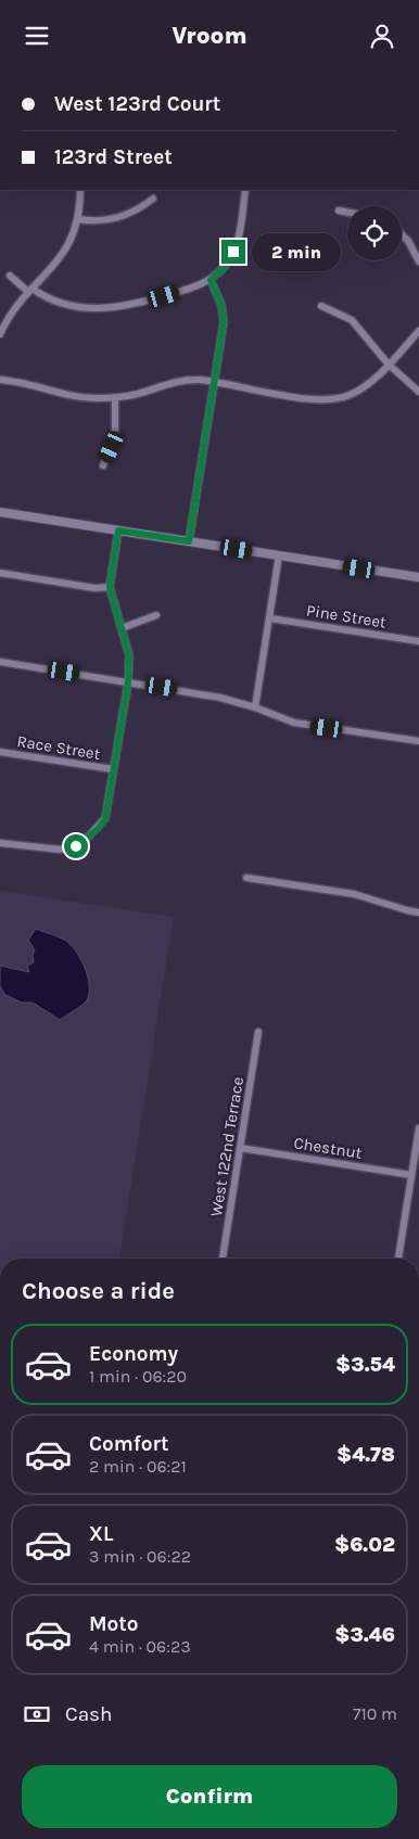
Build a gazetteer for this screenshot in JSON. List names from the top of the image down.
{
  "streets": {
    "street": [
      "Pine Street",
      "Race Street",
      "West 122nd Terrace",
      "Chestnut"
    ]
  },
  "crossings": [
    ["West 122nd Terrace", "Chestnut"]
  ],
  "page": {
    "header": "Vroom",
    "banner": ["West 123rd Court", "123rd Street"],
    "bubble": "2 min",
    "heading": "Choose a ride",
    "list": [
      {
        "name": "Economy",
        "note": "1 min · 06:20",
        "value": "$3.54"
      },
      {
        "name": "Comfort",
        "note": "2 min · 06:21",
        "value": "$4.78"
      },
      {
        "name": "XL",
        "note": "3 min · 06:22",
        "value": "$6.02"
      },
      {
        "name": "Moto",
        "note": "4 min · 06:23",
        "value": "$3.46"
      }
    ],
    "pay": ["Cash", "710 m"],
    "buttons": "Confirm"
  }
}
